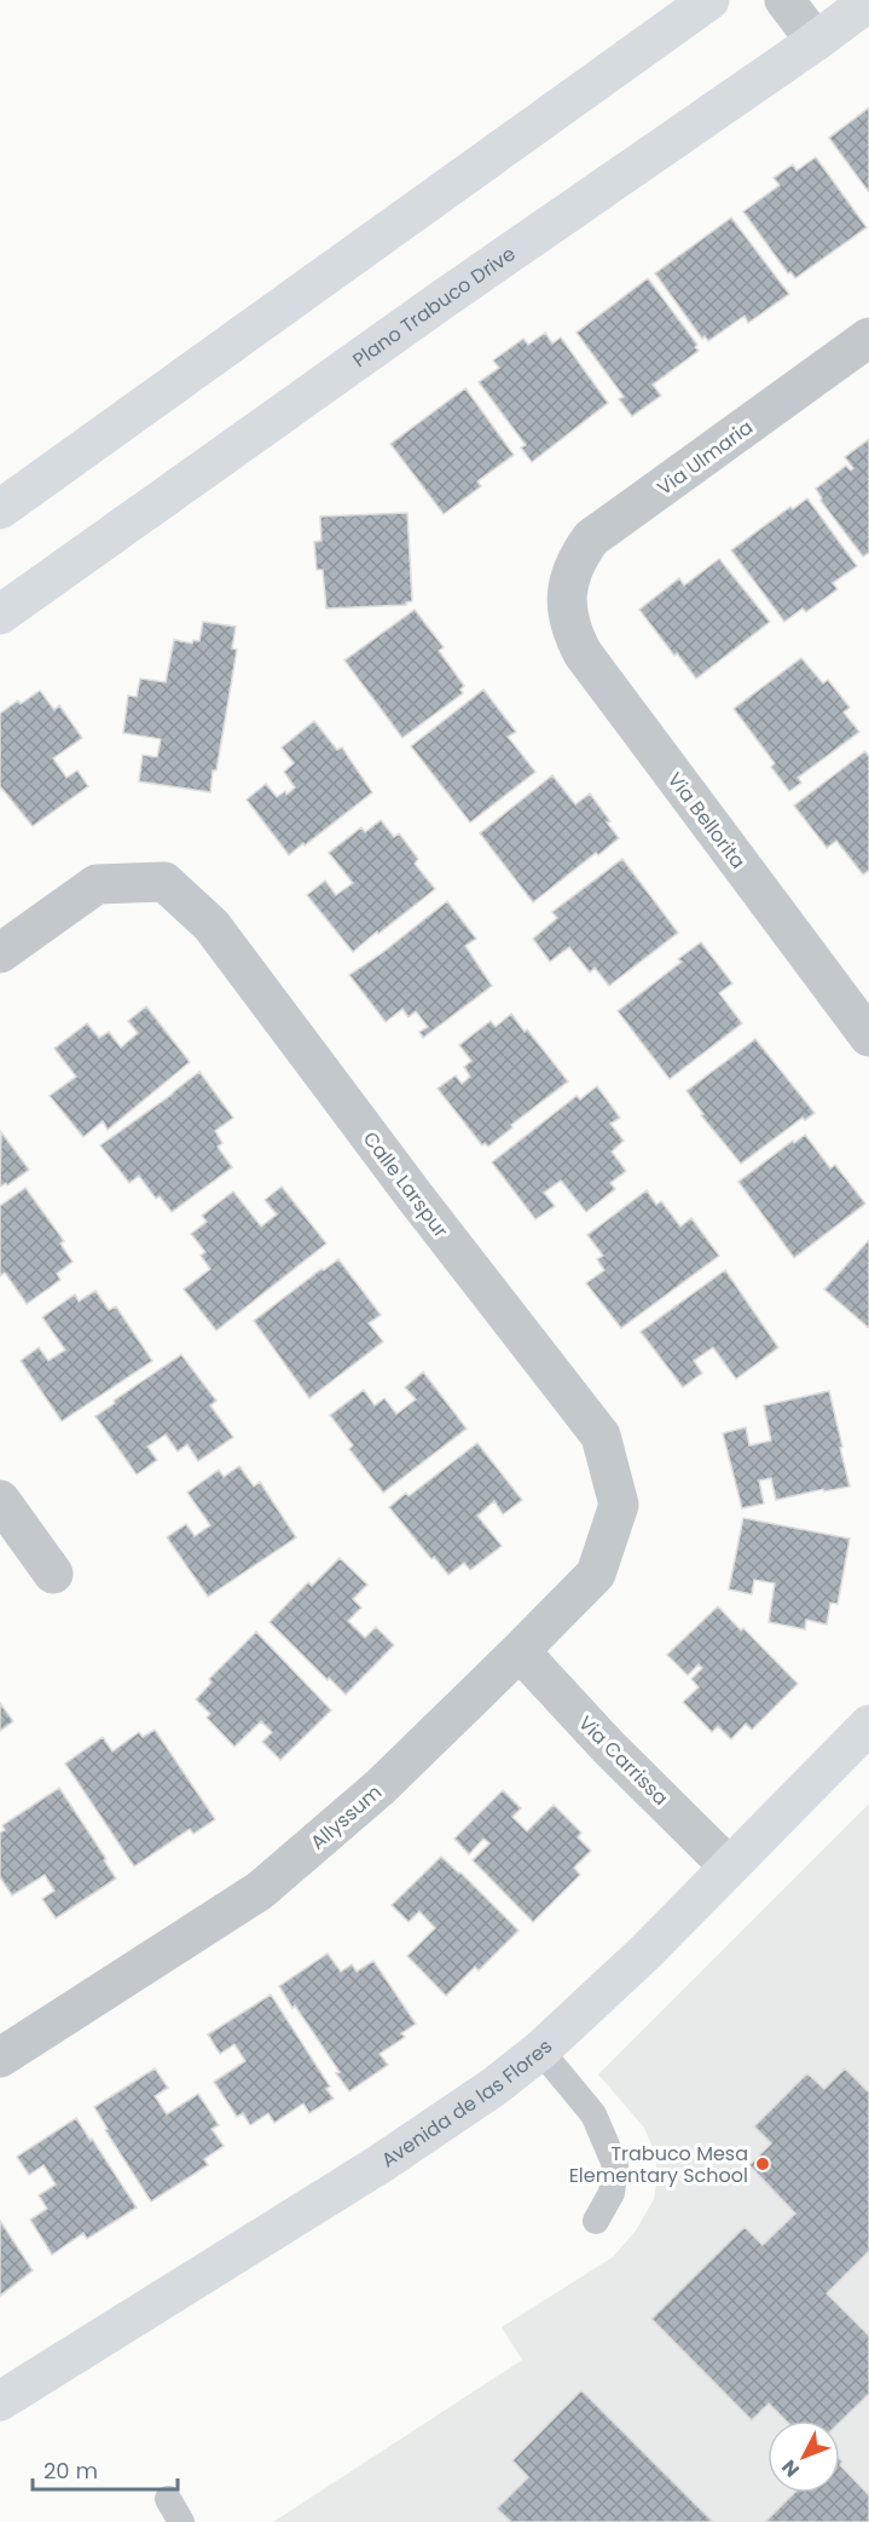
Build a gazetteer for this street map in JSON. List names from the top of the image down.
{
  "streets": {
    "main road": ["Plano Trabuco Drive", "Avenida de las Flores"],
    "street": [
      "Via Ulmaria",
      "Via Bellorita",
      "Calle Larspur",
      "Via Carrissa",
      "Allyssum"
    ]
  },
  "crossings": [
    ["Via Ulmaria", "Via Bellorita"],
    ["Calle Larspur", "Allyssum"],
    ["Via Carrissa", "Allyssum"],
    ["Via Carrissa", "Avenida de las Flores"]
  ],
  "places": ["Trabuco Mesa Elementary School"],
  "scale_bar": "20 m",
  "north": "bottom left"
}
